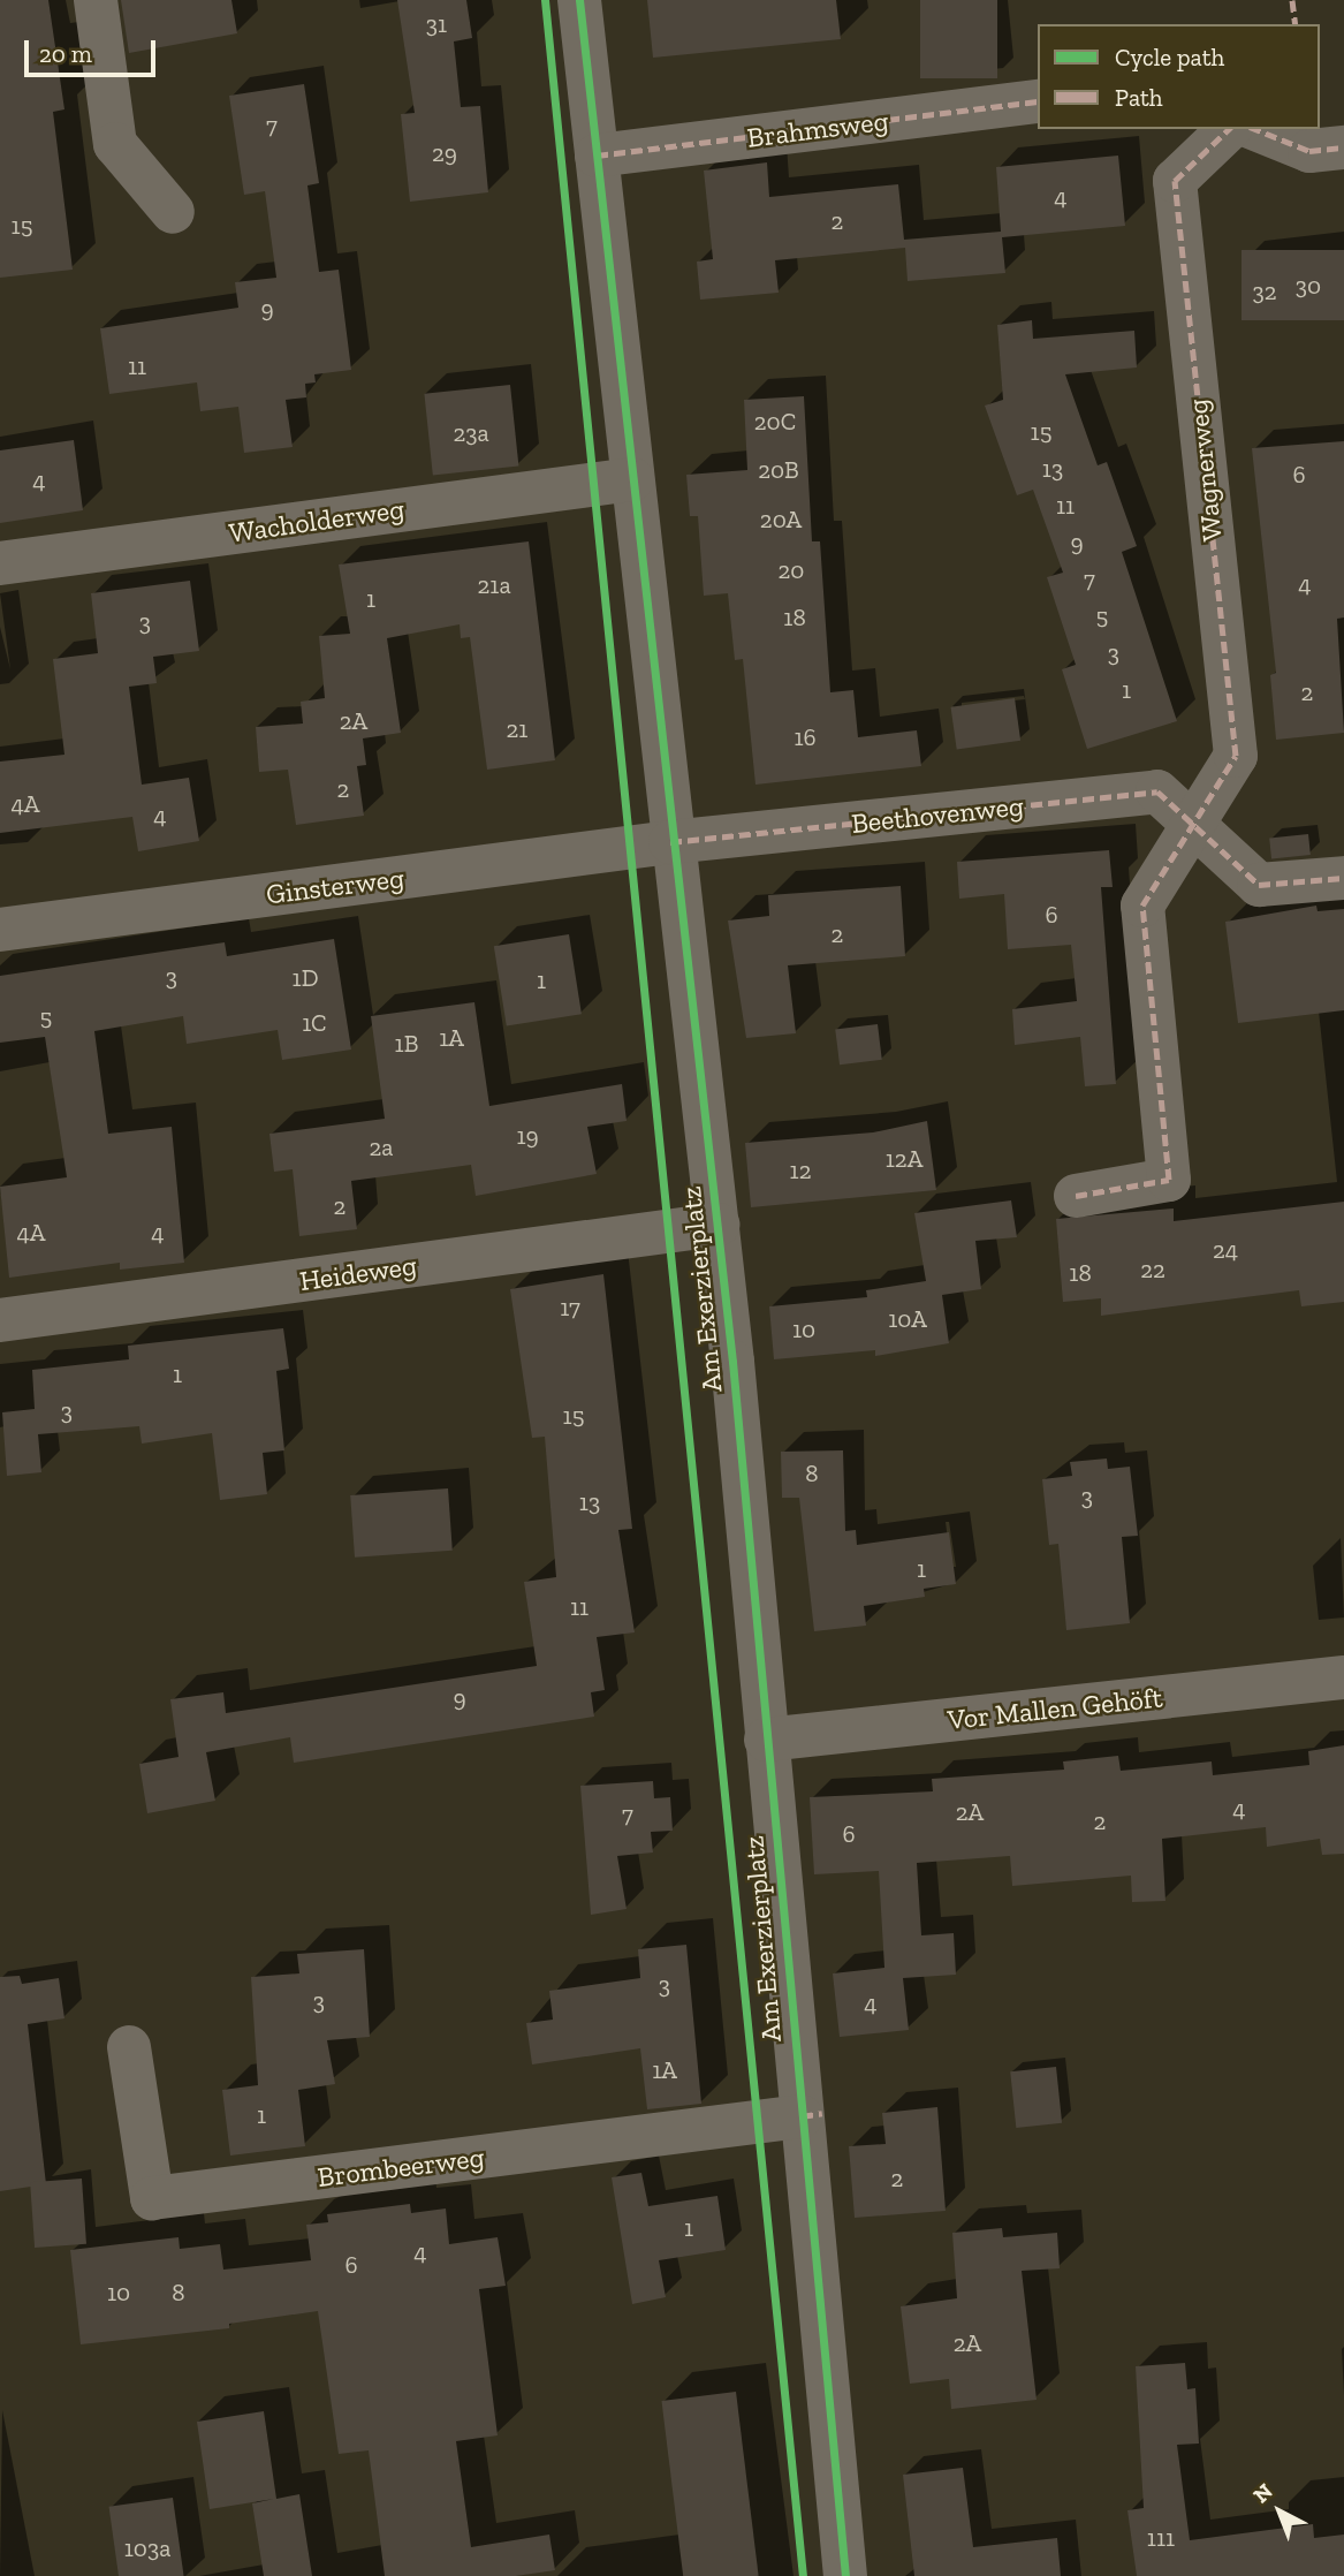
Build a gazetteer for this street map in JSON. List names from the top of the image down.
{
  "streets": {
    "street": [
      "Brahmsweg",
      "Wagnerweg",
      "Wacholderweg",
      "Beethovenweg",
      "Ginsterweg",
      "Heideweg",
      "Am Exerzierplatz",
      "Vor Mallen Gehöft",
      "Brombeerweg"
    ]
  },
  "crossings": [
    ["Brahmsweg", "Am Exerzierplatz"],
    ["Wagnerweg", "Beethovenweg"],
    ["Wacholderweg", "Am Exerzierplatz"],
    ["Beethovenweg", "Ginsterweg"],
    ["Beethovenweg", "Am Exerzierplatz"],
    ["Ginsterweg", "Am Exerzierplatz"],
    ["Heideweg", "Am Exerzierplatz"],
    ["Am Exerzierplatz", "Vor Mallen Gehöft"],
    ["Am Exerzierplatz", "Brombeerweg"]
  ],
  "house_numbers": [
    "31",
    "7",
    "29",
    "4",
    "2",
    "15",
    "30",
    "32",
    "9",
    "11",
    "20C",
    "15",
    "23a",
    "13",
    "20B",
    "6",
    "4",
    "11",
    "20A",
    "9",
    "20",
    "7",
    "4",
    "21a",
    "1",
    "5",
    "18",
    "3",
    "3",
    "1",
    "2",
    "2A",
    "21",
    "16",
    "2",
    "4A",
    "4",
    "6",
    "2",
    "3",
    "1D",
    "1",
    "5",
    "1C",
    "1A",
    "1B",
    "19",
    "2a",
    "12A",
    "12",
    "2",
    "4A",
    "4",
    "24",
    "22",
    "18",
    "17",
    "10A",
    "10",
    "1",
    "3",
    "15",
    "8",
    "3",
    "13",
    "1",
    "11",
    "9",
    "4",
    "2A",
    "7",
    "2",
    "6",
    "3",
    "3",
    "4",
    "1A",
    "1",
    "2",
    "1",
    "4",
    "6",
    "10",
    "8",
    "2A",
    "111",
    "103a"
  ],
  "legend": ["Cycle path", "Path"],
  "scale_bar": "20 m",
  "north": "top left"
}
